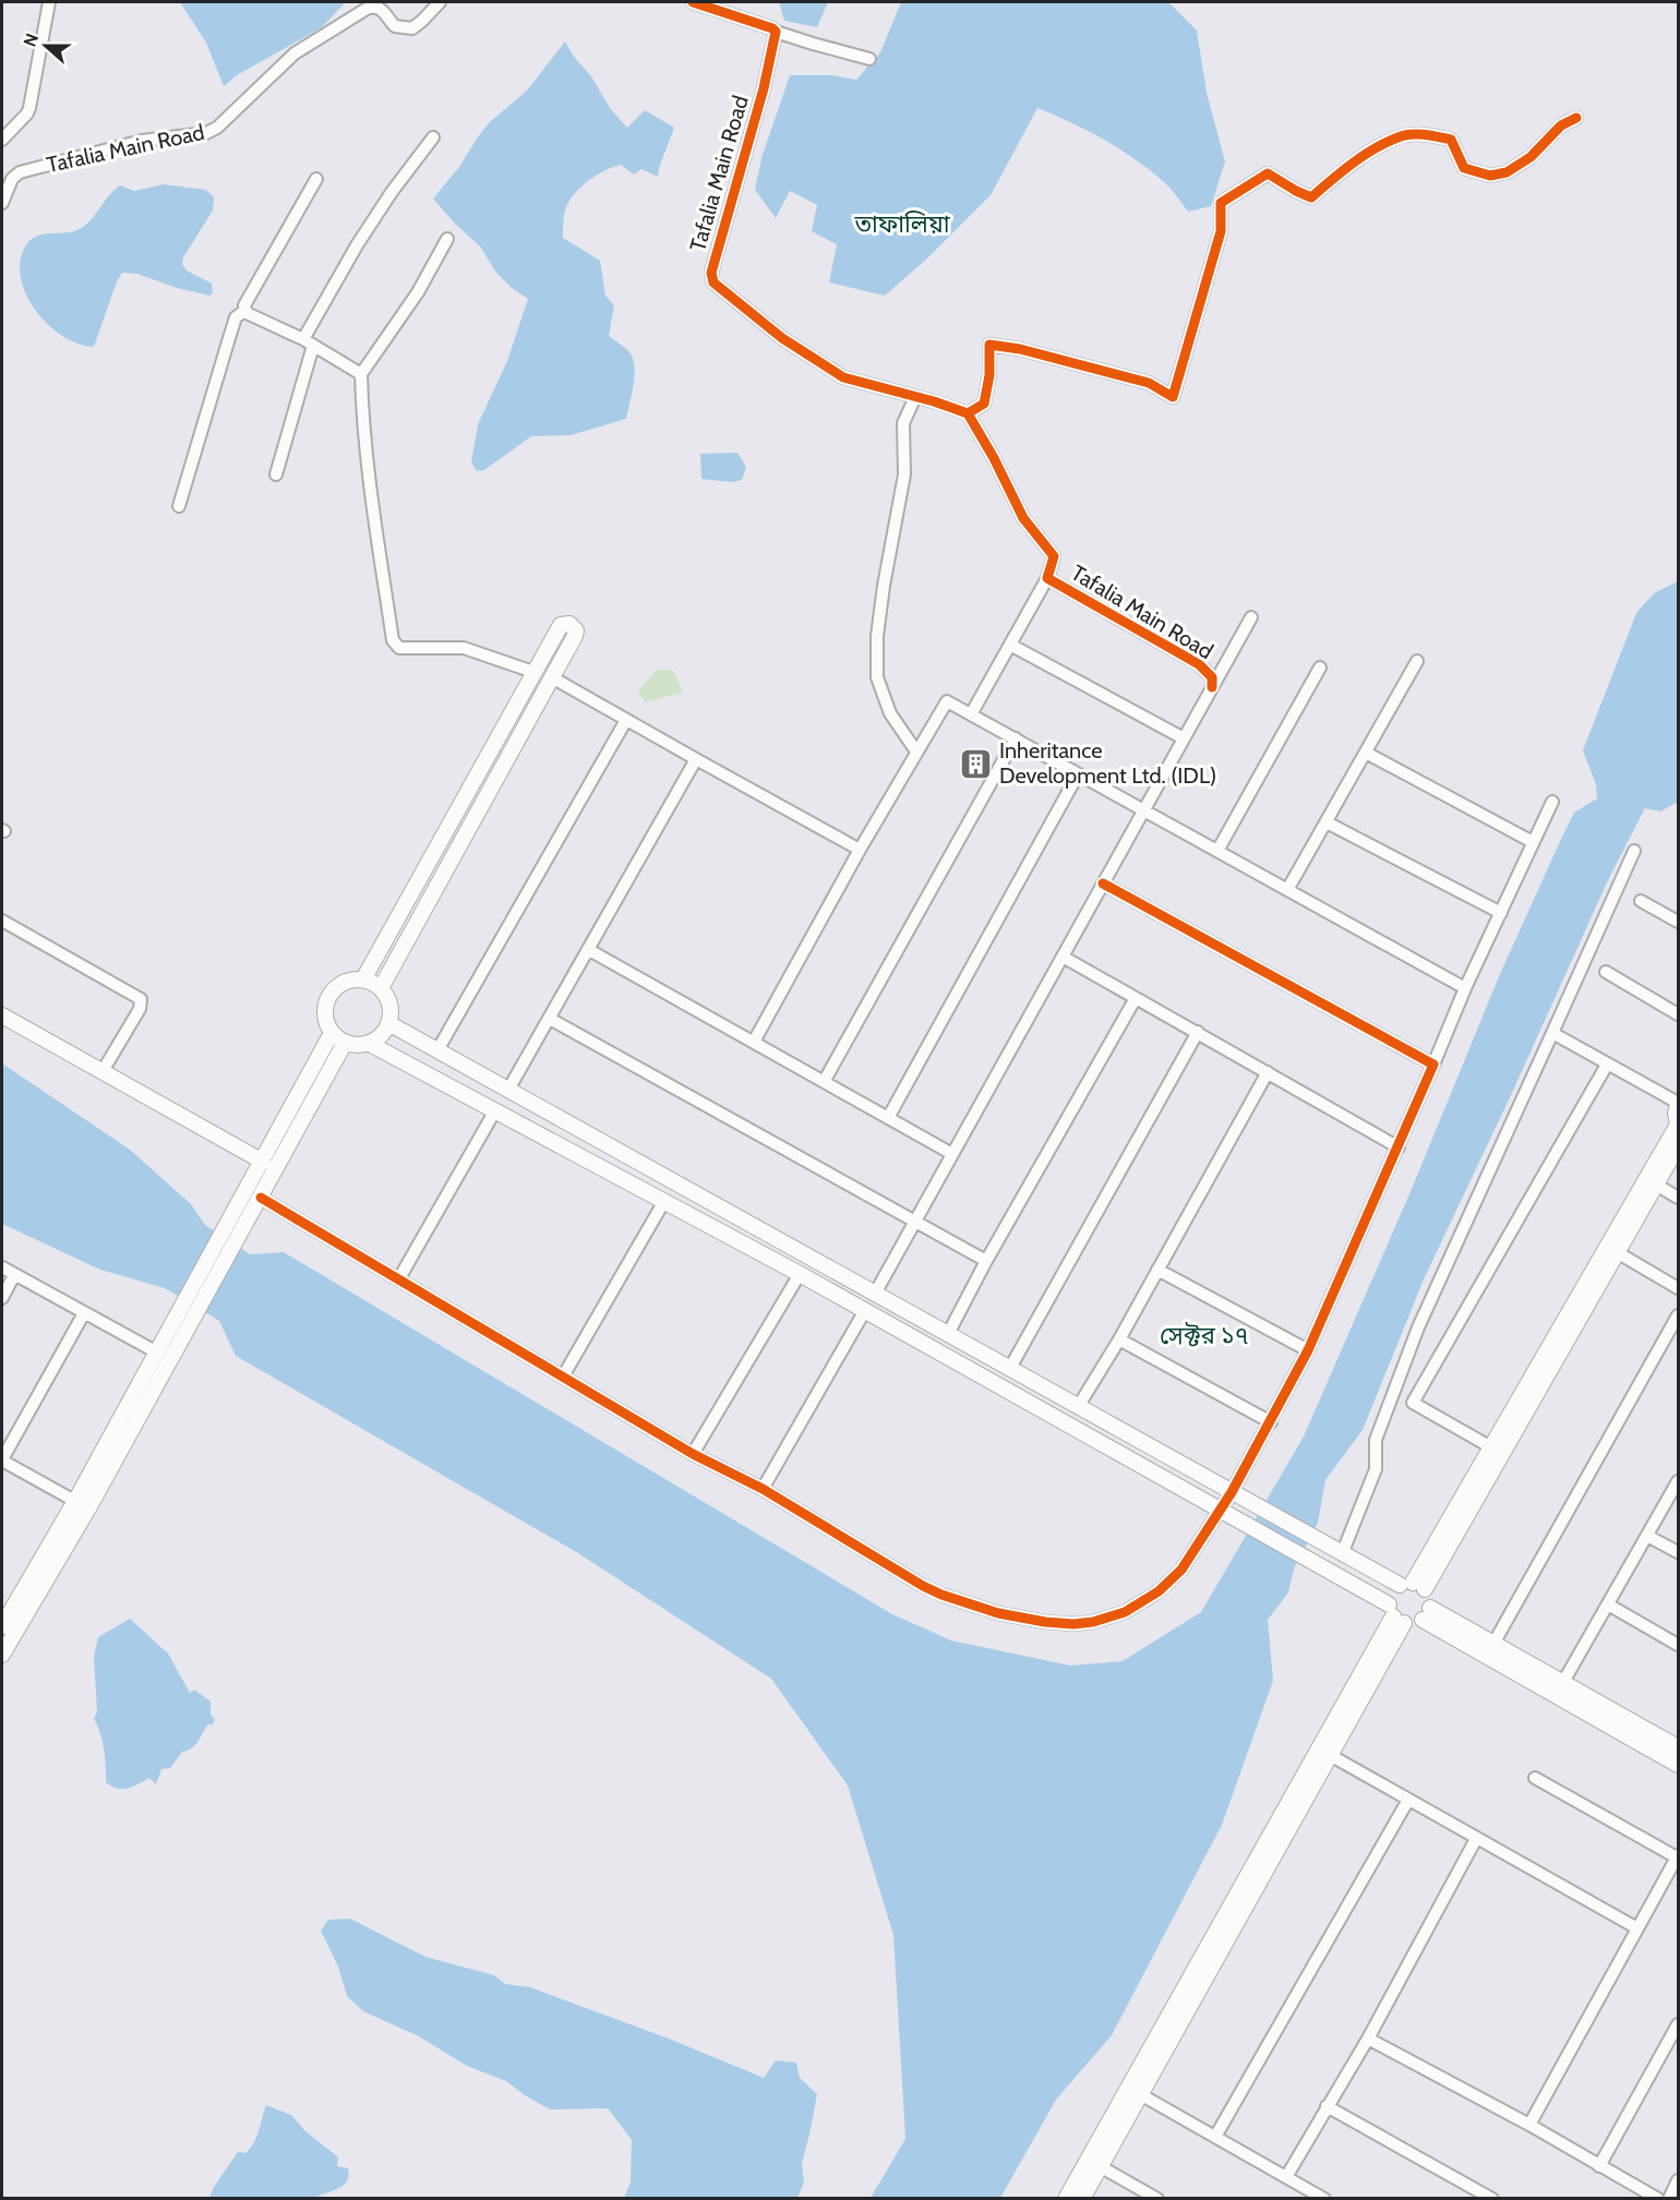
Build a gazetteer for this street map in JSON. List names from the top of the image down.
{
  "streets": {
    "street": ["Tafalia Main Road"]
  },
  "districts": ["তাফালিয়া", "সেক্টর ১৭"],
  "places": {
    "building": ["Inheritance Development Ltd. (IDL)"]
  },
  "north": "left"
}
